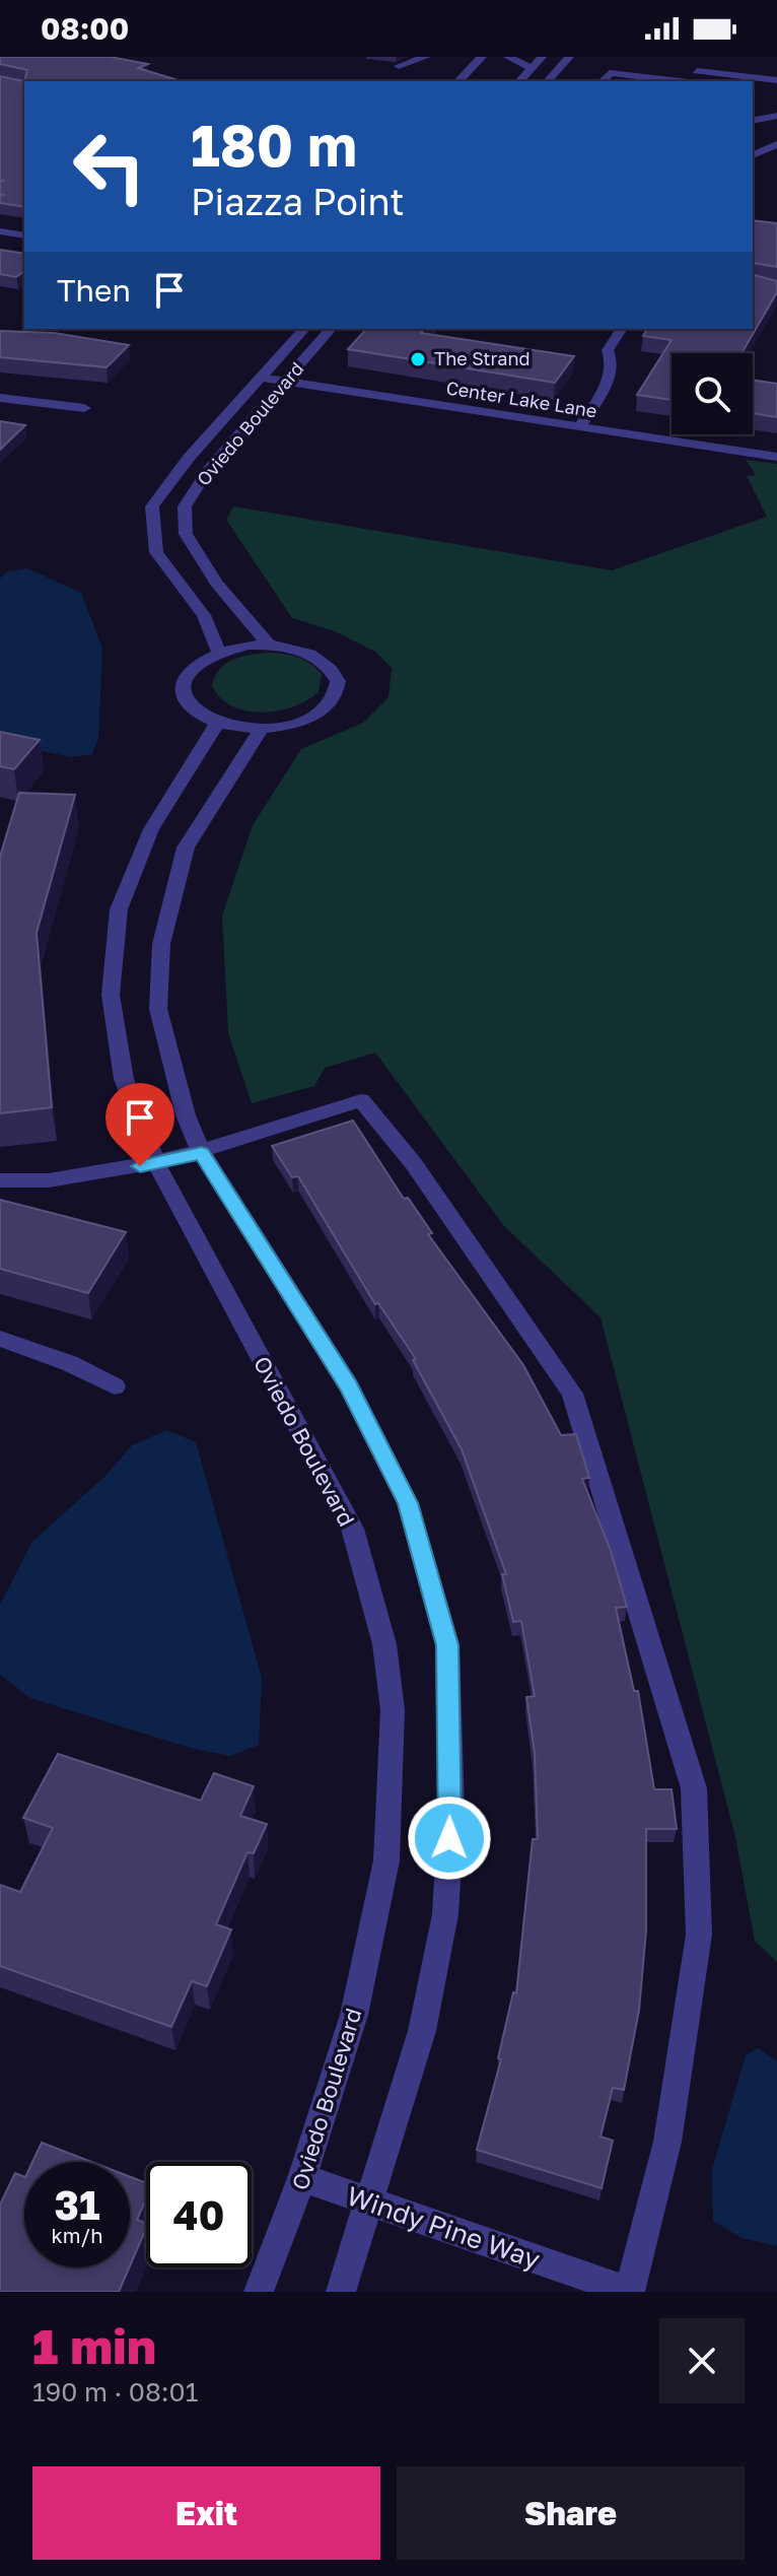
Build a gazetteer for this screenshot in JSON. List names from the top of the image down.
{
  "streets": {
    "street": ["Center Lake Lane", "Oviedo Boulevard", "Windy Pine Way"]
  },
  "crossings": [
    ["Center Lake Lane", "Oviedo Boulevard"],
    ["Oviedo Boulevard", "Windy Pine Way"]
  ],
  "places": ["The Strand"],
  "page": {
    "status": "08:00",
    "turn": ["180 m", "Piazza Point"],
    "then": "Then",
    "speed": "31 km/h",
    "limit": "40",
    "heading": ["1 min", "190 m · 08:01"],
    "buttons": ["Exit", "Share"]
  }
}
